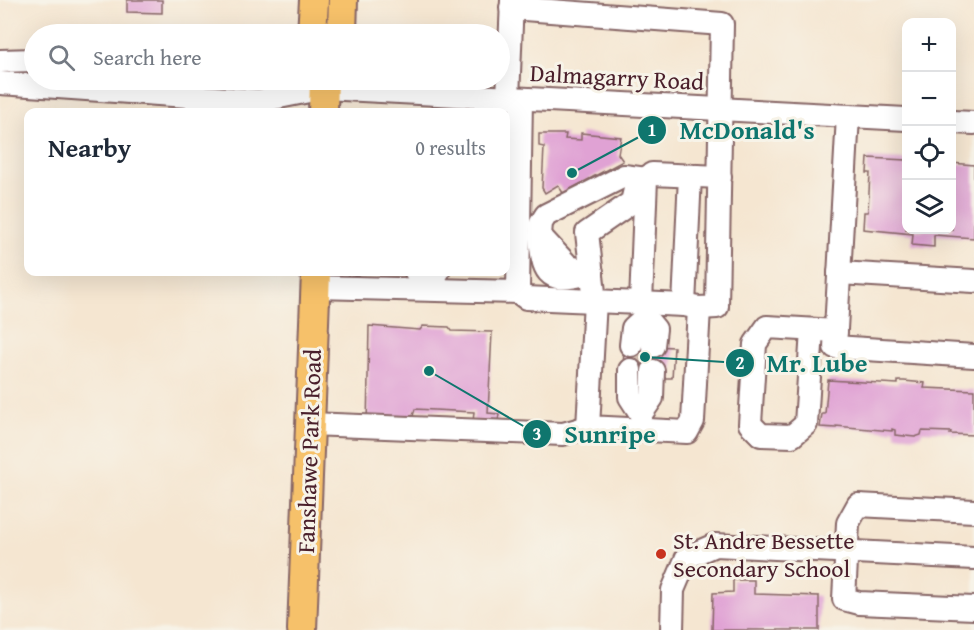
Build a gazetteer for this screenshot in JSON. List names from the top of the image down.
{
  "streets": {
    "main road": ["Fanshawe Park Road"],
    "street": ["Dalmagarry Road"]
  },
  "places": [
    "McDonald's",
    "Mr. Lube",
    "Sunripe",
    "St. Andre Bessette Secondary School"
  ],
  "page": {
    "map_buttons": ["+", "−"],
    "search": "Search here",
    "heading": ["Nearby", "0 results"]
  }
}
